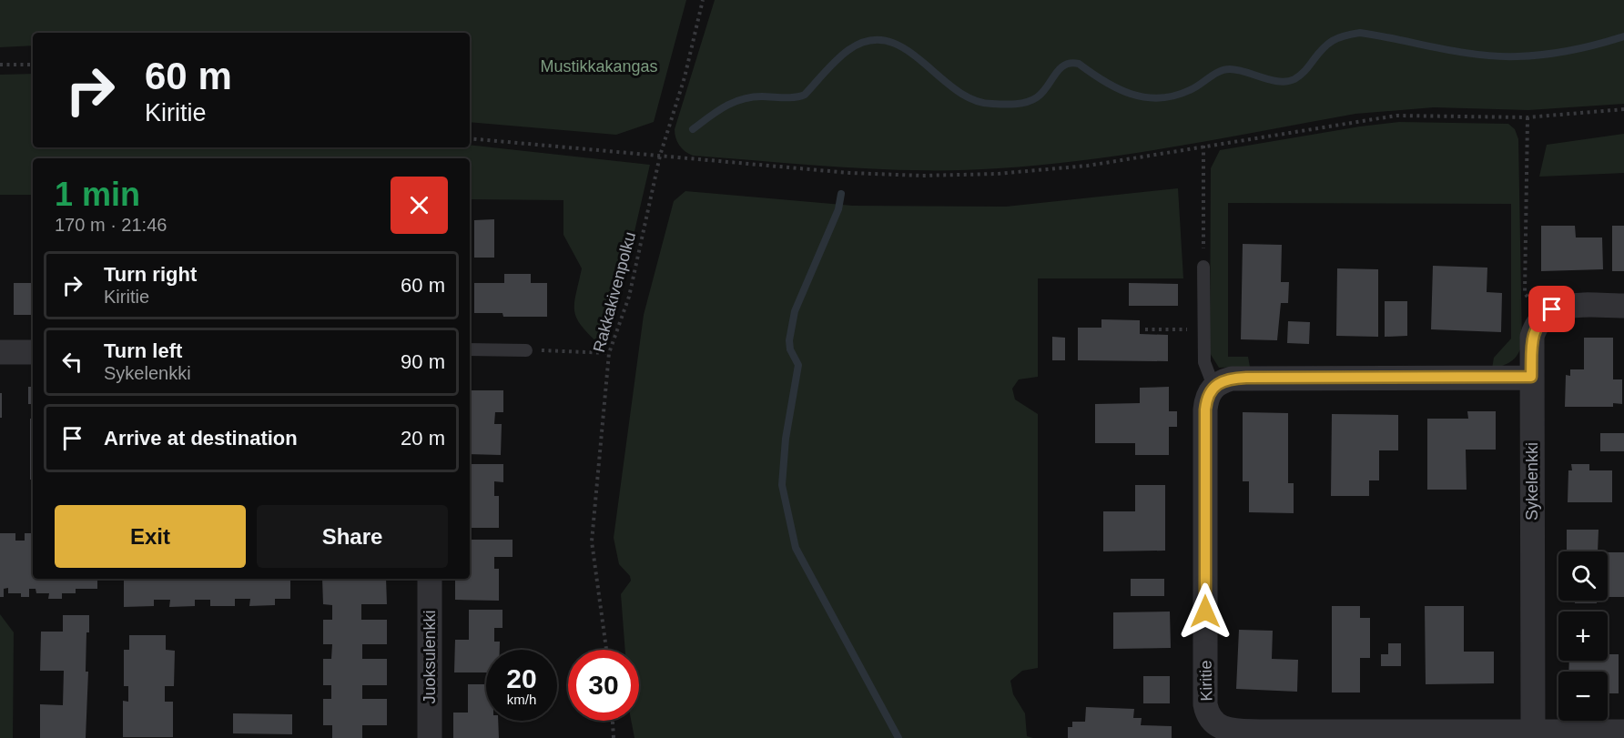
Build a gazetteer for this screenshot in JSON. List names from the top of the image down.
{
  "streets": {
    "street": ["Sykelenkki", "Juoksulenkki", "Kiritie"],
    "path": ["Rakkakivenpolku"]
  },
  "crossings": [
    ["Sykelenkki", "Kiritie"]
  ],
  "parks": ["Mustikkakangas"],
  "page": {
    "turn": ["60 m", "Kiritie"],
    "heading": ["1 min", "170 m · 21:46"],
    "list": [
      {
        "name": "Turn right",
        "note": "Kiritie",
        "value": "60 m"
      },
      {
        "name": "Turn left",
        "note": "Sykelenkki",
        "value": "90 m"
      },
      {
        "name": "Arrive at destination",
        "value": "20 m"
      }
    ],
    "buttons": ["Exit", "Share"],
    "map_buttons": ["+", "−"],
    "speed": "20 km/h",
    "limit": "30"
  }
}
